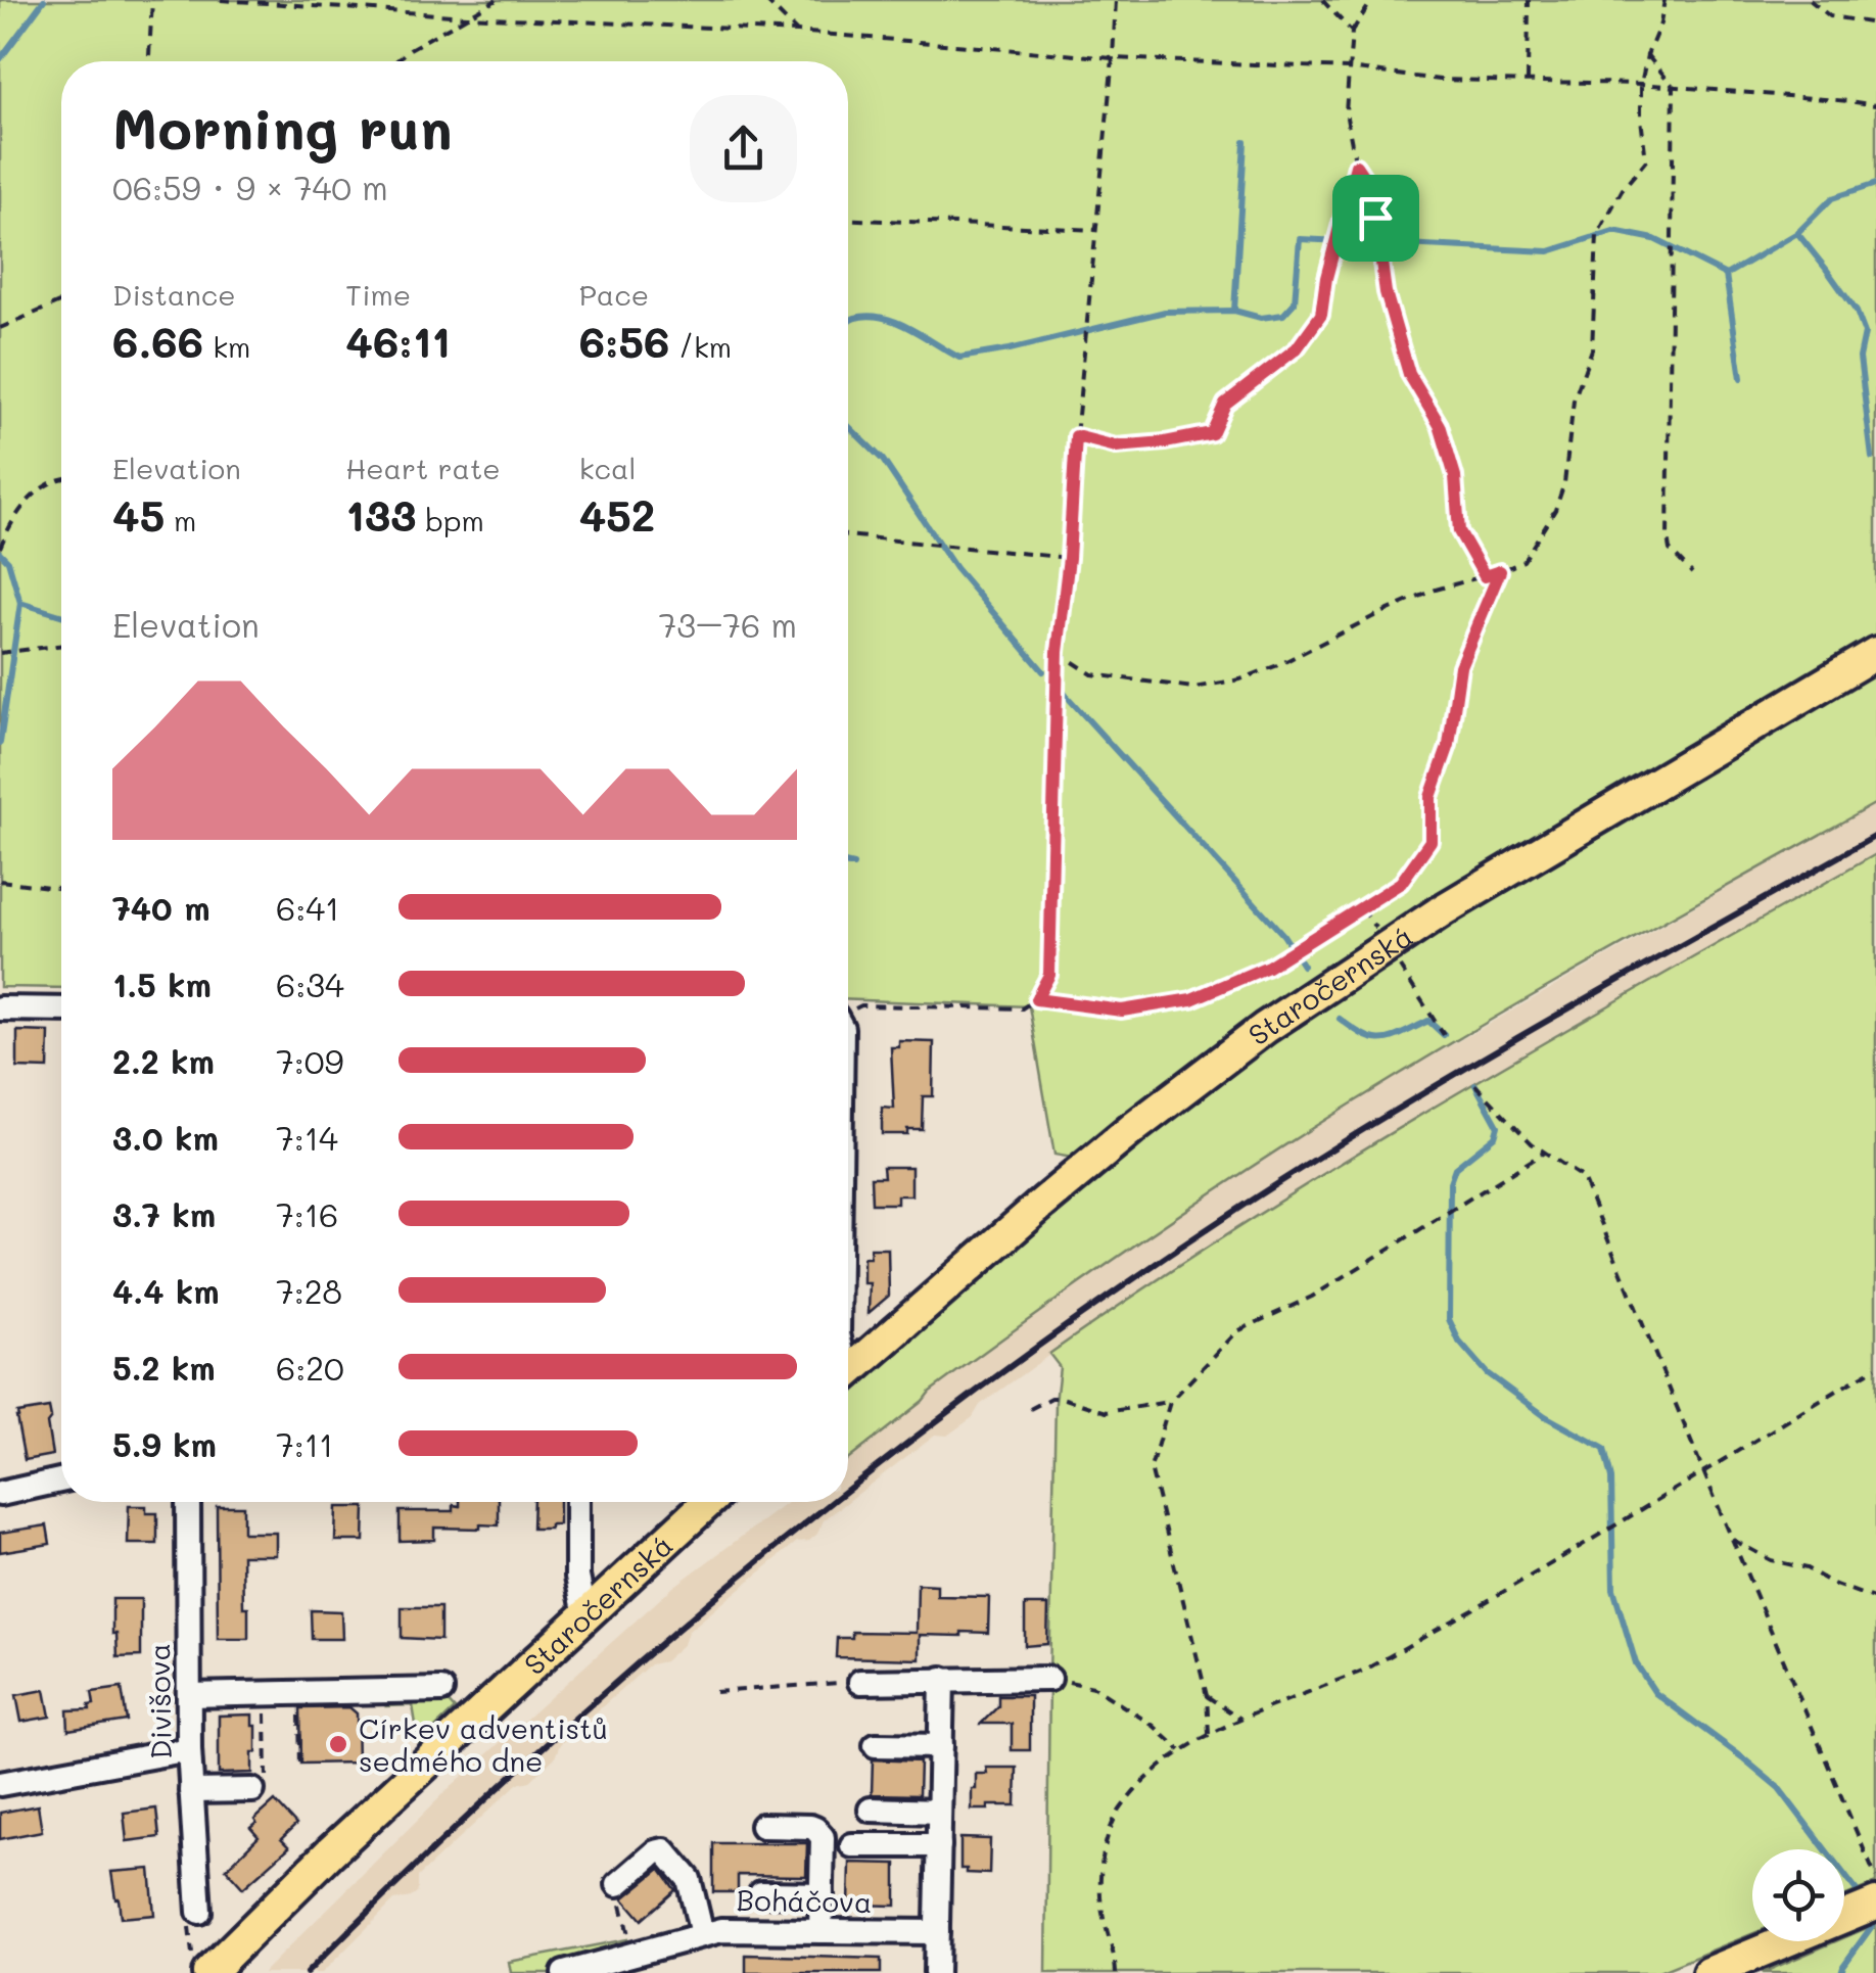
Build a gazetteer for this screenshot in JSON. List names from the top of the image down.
{
  "streets": {
    "main road": ["Staročernská"],
    "street": ["Divišova", "Boháčova"]
  },
  "places": ["Církev adventistů sedmého dne"],
  "page": {
    "heading": ["Morning run", "06:59 · 9 × 740 m"],
    "stats": [
      ["Distance", "6.66 km"],
      ["Time", "46:11"],
      ["Pace", "6:56 /km"],
      ["Elevation", "45 m"],
      ["Heart rate", "133 bpm"],
      ["kcal", "452"]
    ],
    "chart": ["Elevation", "73–76 m"],
    "list": [
      {
        "name": "740 m",
        "note": "6:41"
      },
      {
        "name": "1.5 km",
        "note": "6:34"
      },
      {
        "name": "2.2 km",
        "note": "7:09"
      },
      {
        "name": "3.0 km",
        "note": "7:14"
      },
      {
        "name": "3.7 km",
        "note": "7:16"
      },
      {
        "name": "4.4 km",
        "note": "7:28"
      },
      {
        "name": "5.2 km",
        "note": "6:20"
      },
      {
        "name": "5.9 km",
        "note": "7:11"
      }
    ]
  }
}
